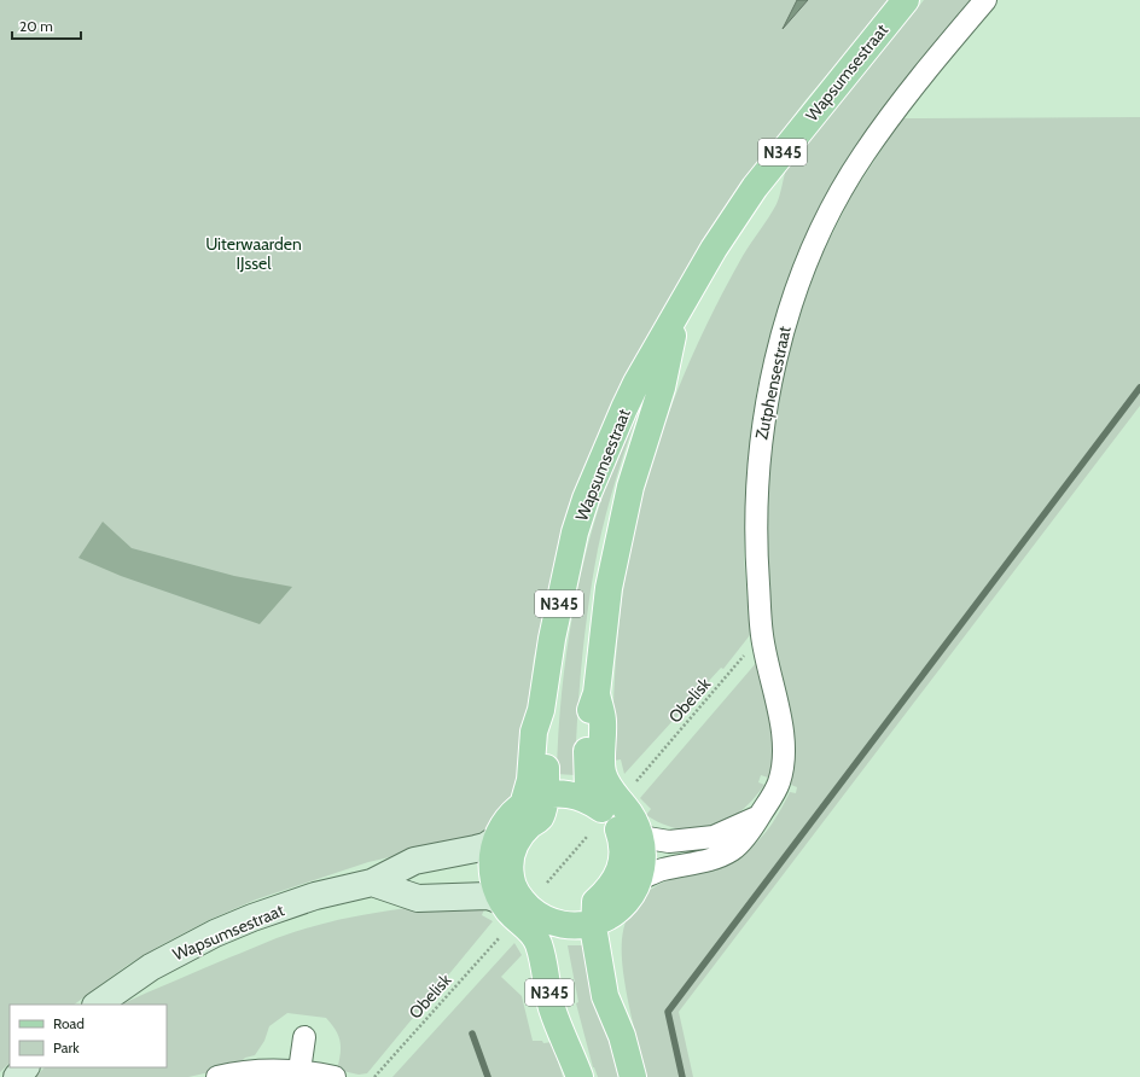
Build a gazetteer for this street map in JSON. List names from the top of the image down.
{
  "streets": {
    "main road": ["Wapsumsestraat", "N345"],
    "street": ["Zutphensestraat"],
    "path": ["Obelisk"]
  },
  "crossings": [
    ["Wapsumsestraat", "N345"],
    ["Wapsumsestraat", "Obelisk"],
    ["N345", "Zutphensestraat"],
    ["N345", "Obelisk"]
  ],
  "parks": ["Uiterwaarden IJssel"],
  "legend": ["Road", "Park"],
  "scale_bar": "20 m"
}
